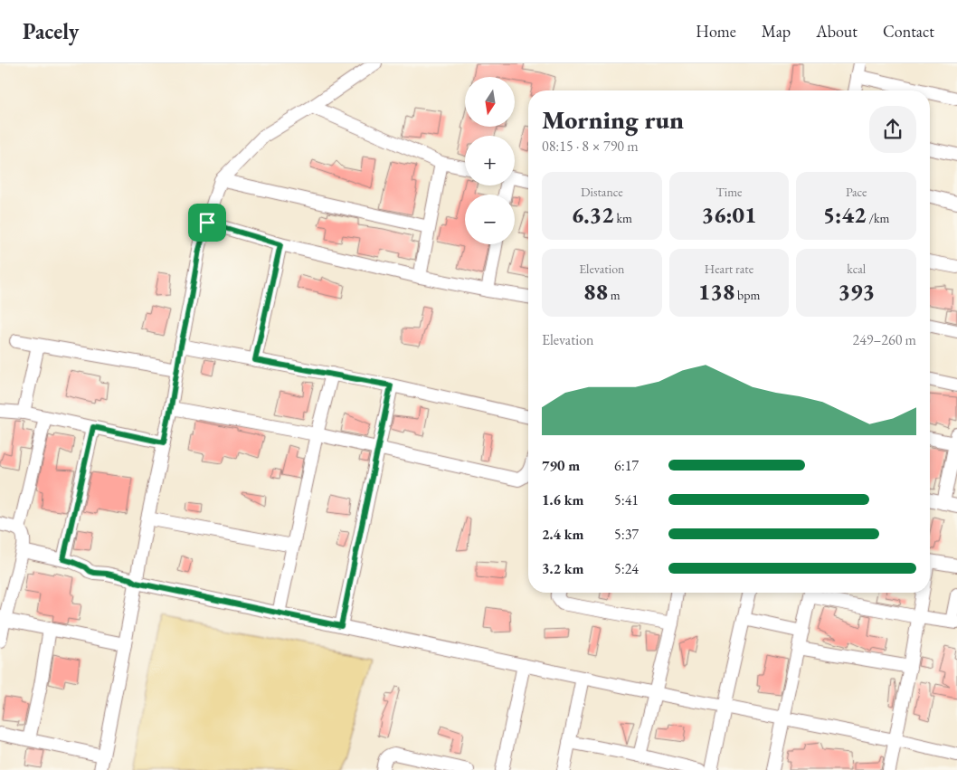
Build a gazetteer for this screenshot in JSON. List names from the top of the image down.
{
  "north": "bottom",
  "page": {
    "header": "Pacely",
    "nav": [
      "Home",
      "Map",
      "About",
      "Contact"
    ],
    "map_buttons": ["+", "−"],
    "heading": ["Morning run", "08:15 · 8 × 790 m"],
    "stats": [
      ["Distance", "6.32 km"],
      ["Time", "36:01"],
      ["Pace", "5:42 /km"],
      ["Elevation", "88 m"],
      ["Heart rate", "138 bpm"],
      ["kcal", "393"]
    ],
    "chart": ["Elevation", "249–260 m"],
    "list": [
      {
        "name": "790 m",
        "note": "6:17"
      },
      {
        "name": "1.6 km",
        "note": "5:41"
      },
      {
        "name": "2.4 km",
        "note": "5:37"
      },
      {
        "name": "3.2 km",
        "note": "5:24"
      }
    ]
  }
}
